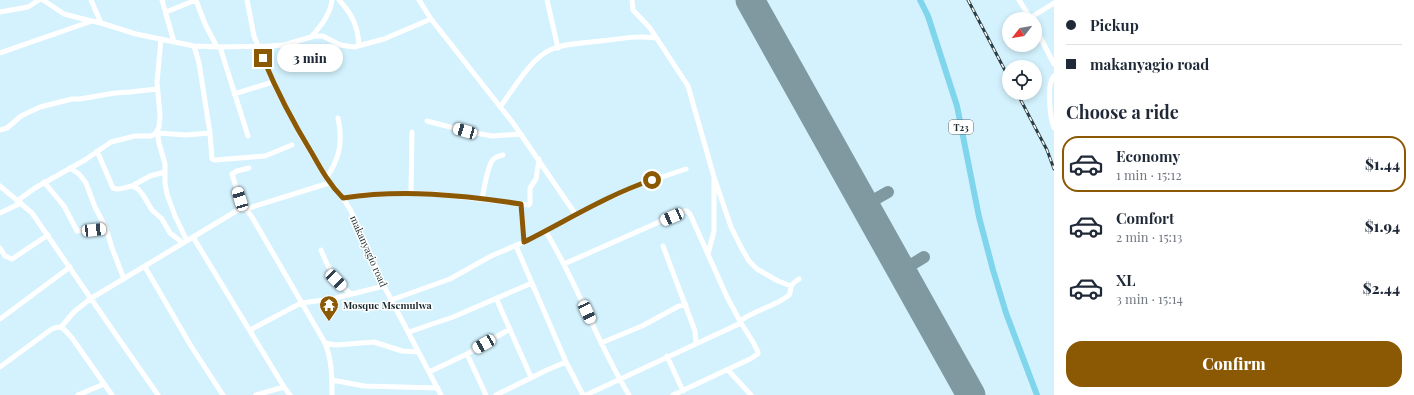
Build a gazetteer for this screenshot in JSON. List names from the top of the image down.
{
  "streets": {
    "main road": ["T23"],
    "street": ["makanyagio road"]
  },
  "places": {
    "temple": ["Mosque Msemulwa"]
  },
  "north": "bottom left",
  "page": {
    "banner": ["Pickup", "makanyagio road"],
    "bubble": "3 min",
    "heading": "Choose a ride",
    "list": [
      {
        "name": "Economy",
        "note": "1 min · 15:12",
        "value": "$1.44"
      },
      {
        "name": "Comfort",
        "note": "2 min · 15:13",
        "value": "$1.94"
      },
      {
        "name": "XL",
        "note": "3 min · 15:14",
        "value": "$2.44"
      }
    ],
    "buttons": "Confirm"
  }
}
